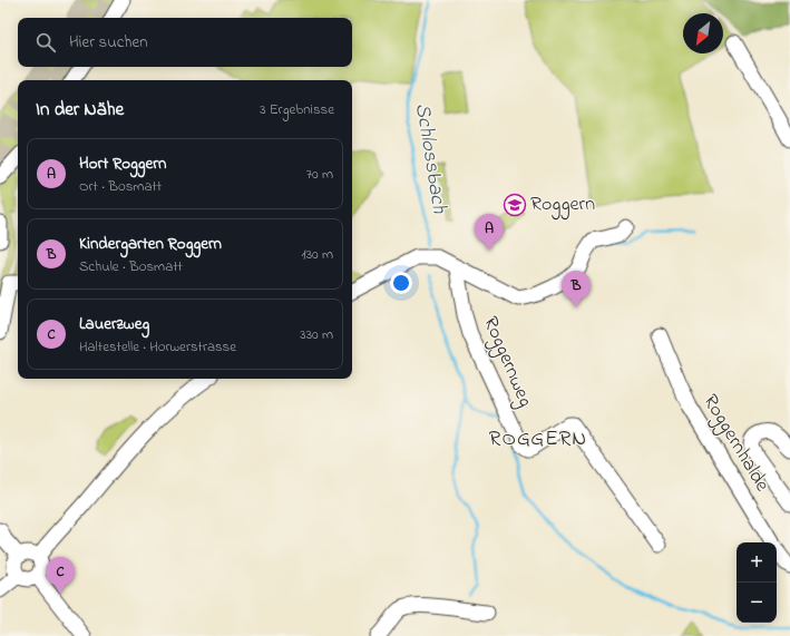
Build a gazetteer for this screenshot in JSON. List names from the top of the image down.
{
  "streets": {
    "street": ["Roggernweg", "Roggernhalde"]
  },
  "districts": ["ROGGERN"],
  "water": ["Schlossbach"],
  "places": {
    "school or university": ["Roggern"]
  },
  "north": "bottom left",
  "page": {
    "search": "Hier suchen",
    "heading": ["In der Nähe", "3 Ergebnisse"],
    "list": [
      {
        "mark": "A",
        "name": "Hort Roggern",
        "note": "Ort · Bosmatt",
        "value": "70 m"
      },
      {
        "mark": "B",
        "name": "Kindergarten Roggern",
        "note": "Schule · Bosmatt",
        "value": "130 m"
      },
      {
        "mark": "C",
        "name": "Lauerzweg",
        "note": "Haltestelle · Horwerstrasse",
        "value": "330 m"
      }
    ],
    "pins": ["A", "B", "C"],
    "map_buttons": ["+", "−"]
  }
}
